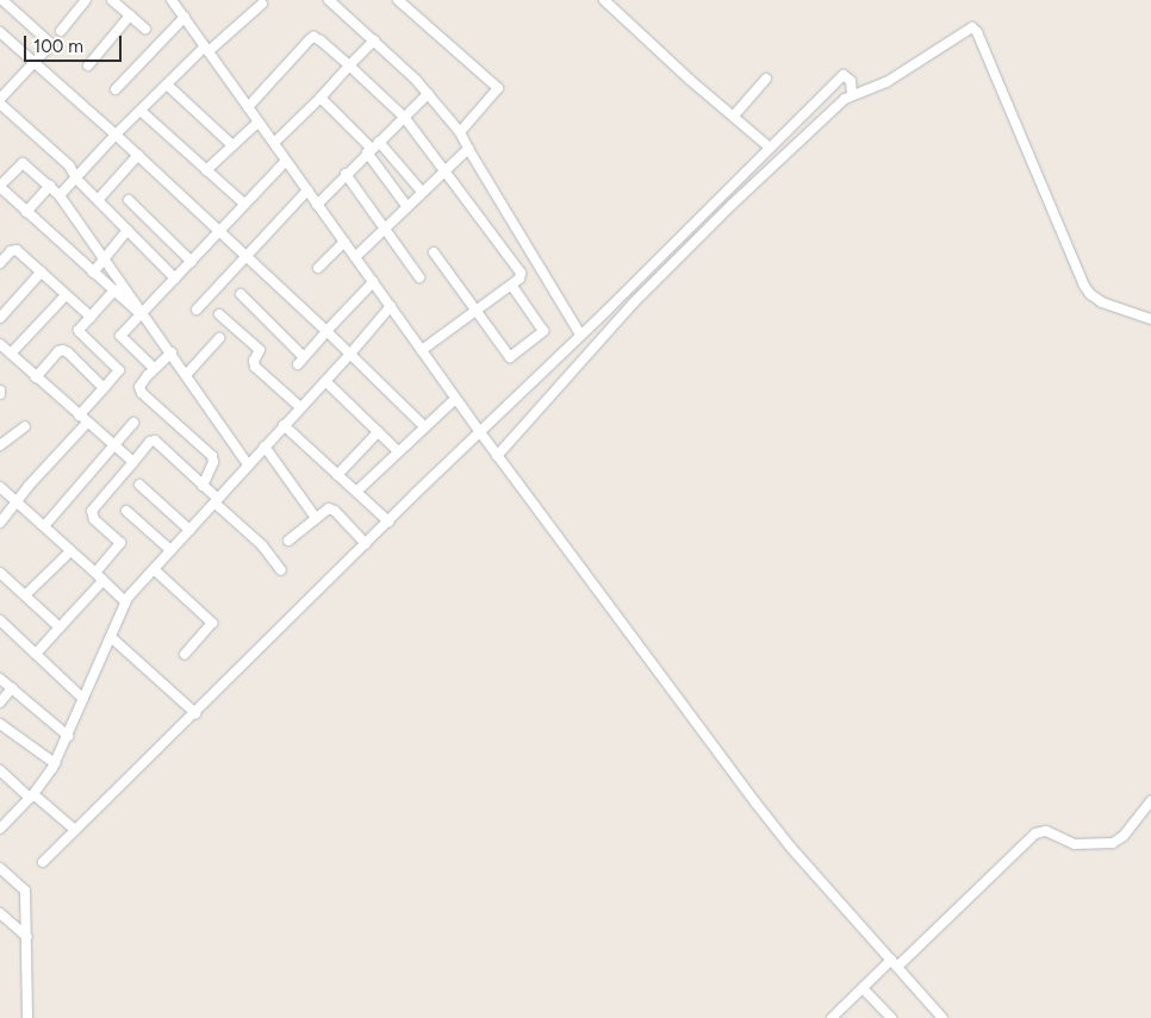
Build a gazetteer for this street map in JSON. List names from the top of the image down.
{
  "scale_bar": "100 m"
}
